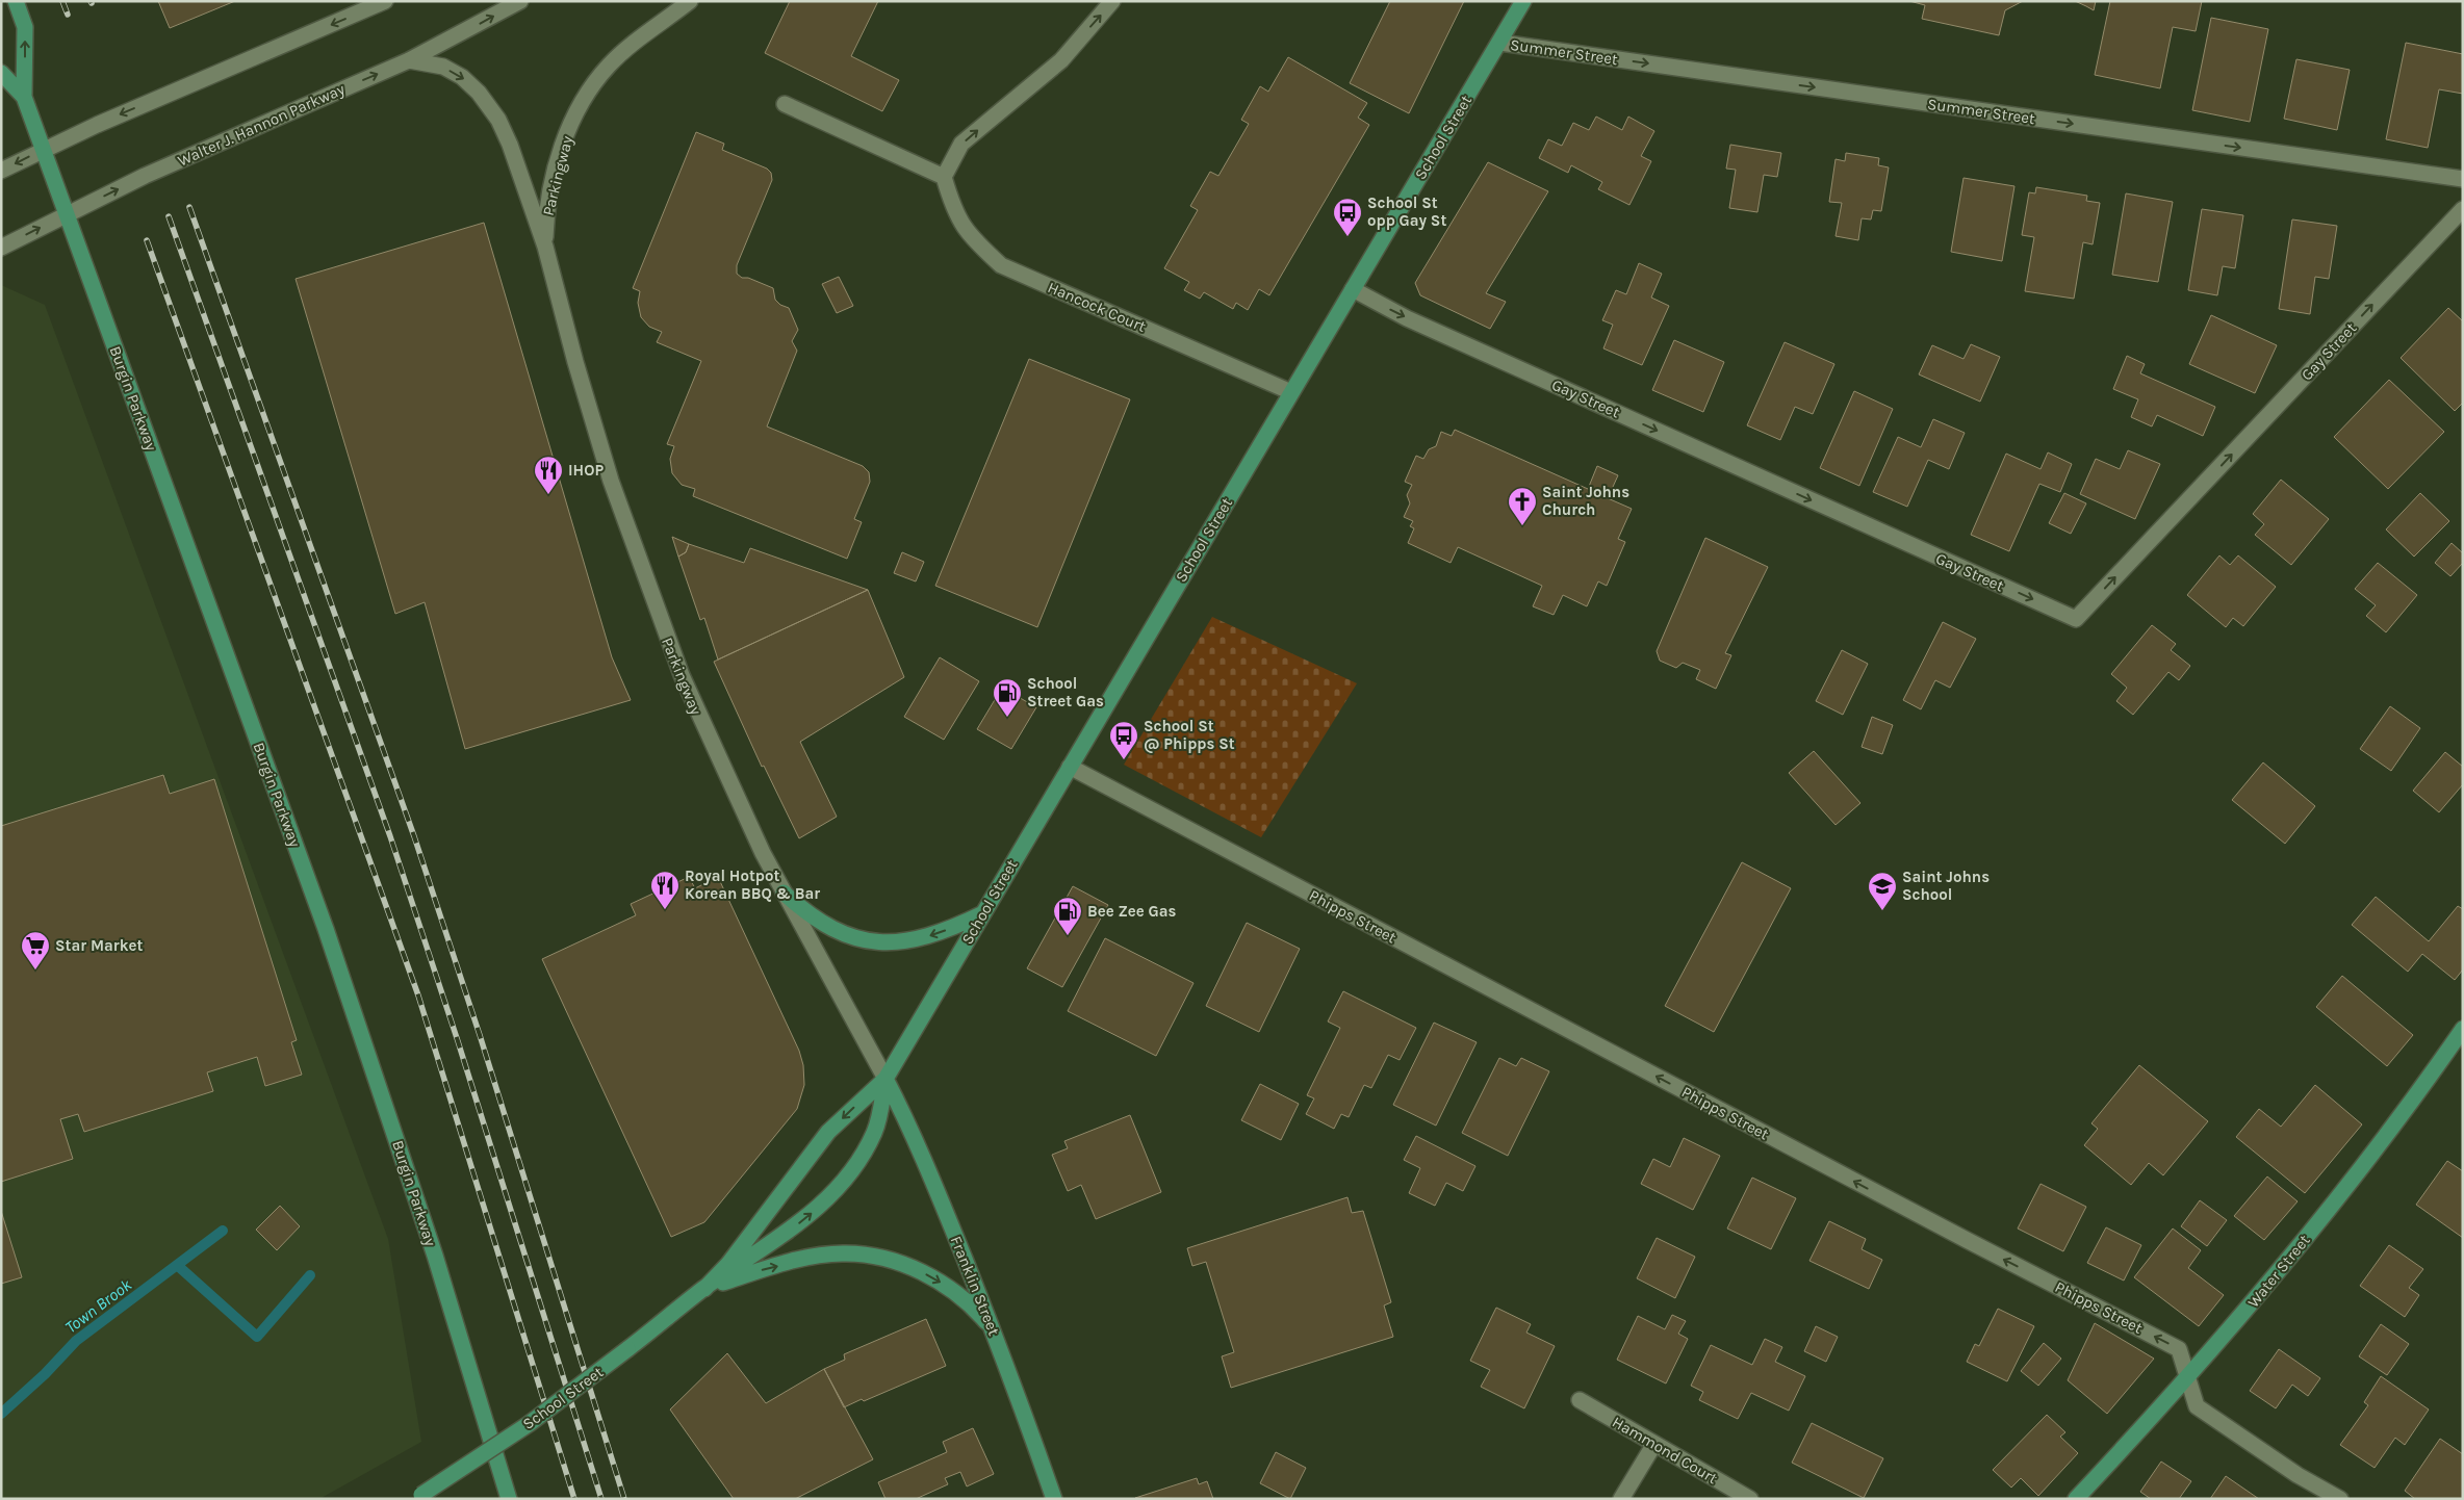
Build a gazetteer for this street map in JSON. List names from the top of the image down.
{
  "streets": {
    "main road": [
      "School Street",
      "Burgin Parkway",
      "Water Street",
      "Franklin Street"
    ],
    "street": [
      "Summer Street",
      "Walter J. Hannon Parkway",
      "Parkingway",
      "Hancock Court",
      "Gay Street",
      "Phipps Street",
      "Hammond Court"
    ]
  },
  "crossings": [
    ["Summer Street", "School Street"],
    ["Walter J. Hannon Parkway", "Parkingway"],
    ["Walter J. Hannon Parkway", "Burgin Parkway"],
    ["School Street", "Parkingway"],
    ["School Street", "Hancock Court"],
    ["School Street", "Gay Street"],
    ["School Street", "Phipps Street"],
    ["School Street", "Franklin Street"],
    ["Parkingway", "Franklin Street"],
    ["Phipps Street", "Water Street"]
  ],
  "one_way": ["Summer Street", "Gay Street", "Phipps Street"],
  "water": ["Town Brook"],
  "places": {
    "bus stop": ["School St opp Gay St", "School St @ Phipps St"],
    "restaurant": ["IHOP", "Royal Hotpot Korean BBQ & Bar"],
    "church": ["Saint Johns Church"],
    "fuel station": ["School Street Gas", "Bee Zee Gas"],
    "school or university": ["Saint Johns School"],
    "supermarket": ["Star Market"]
  }
}
